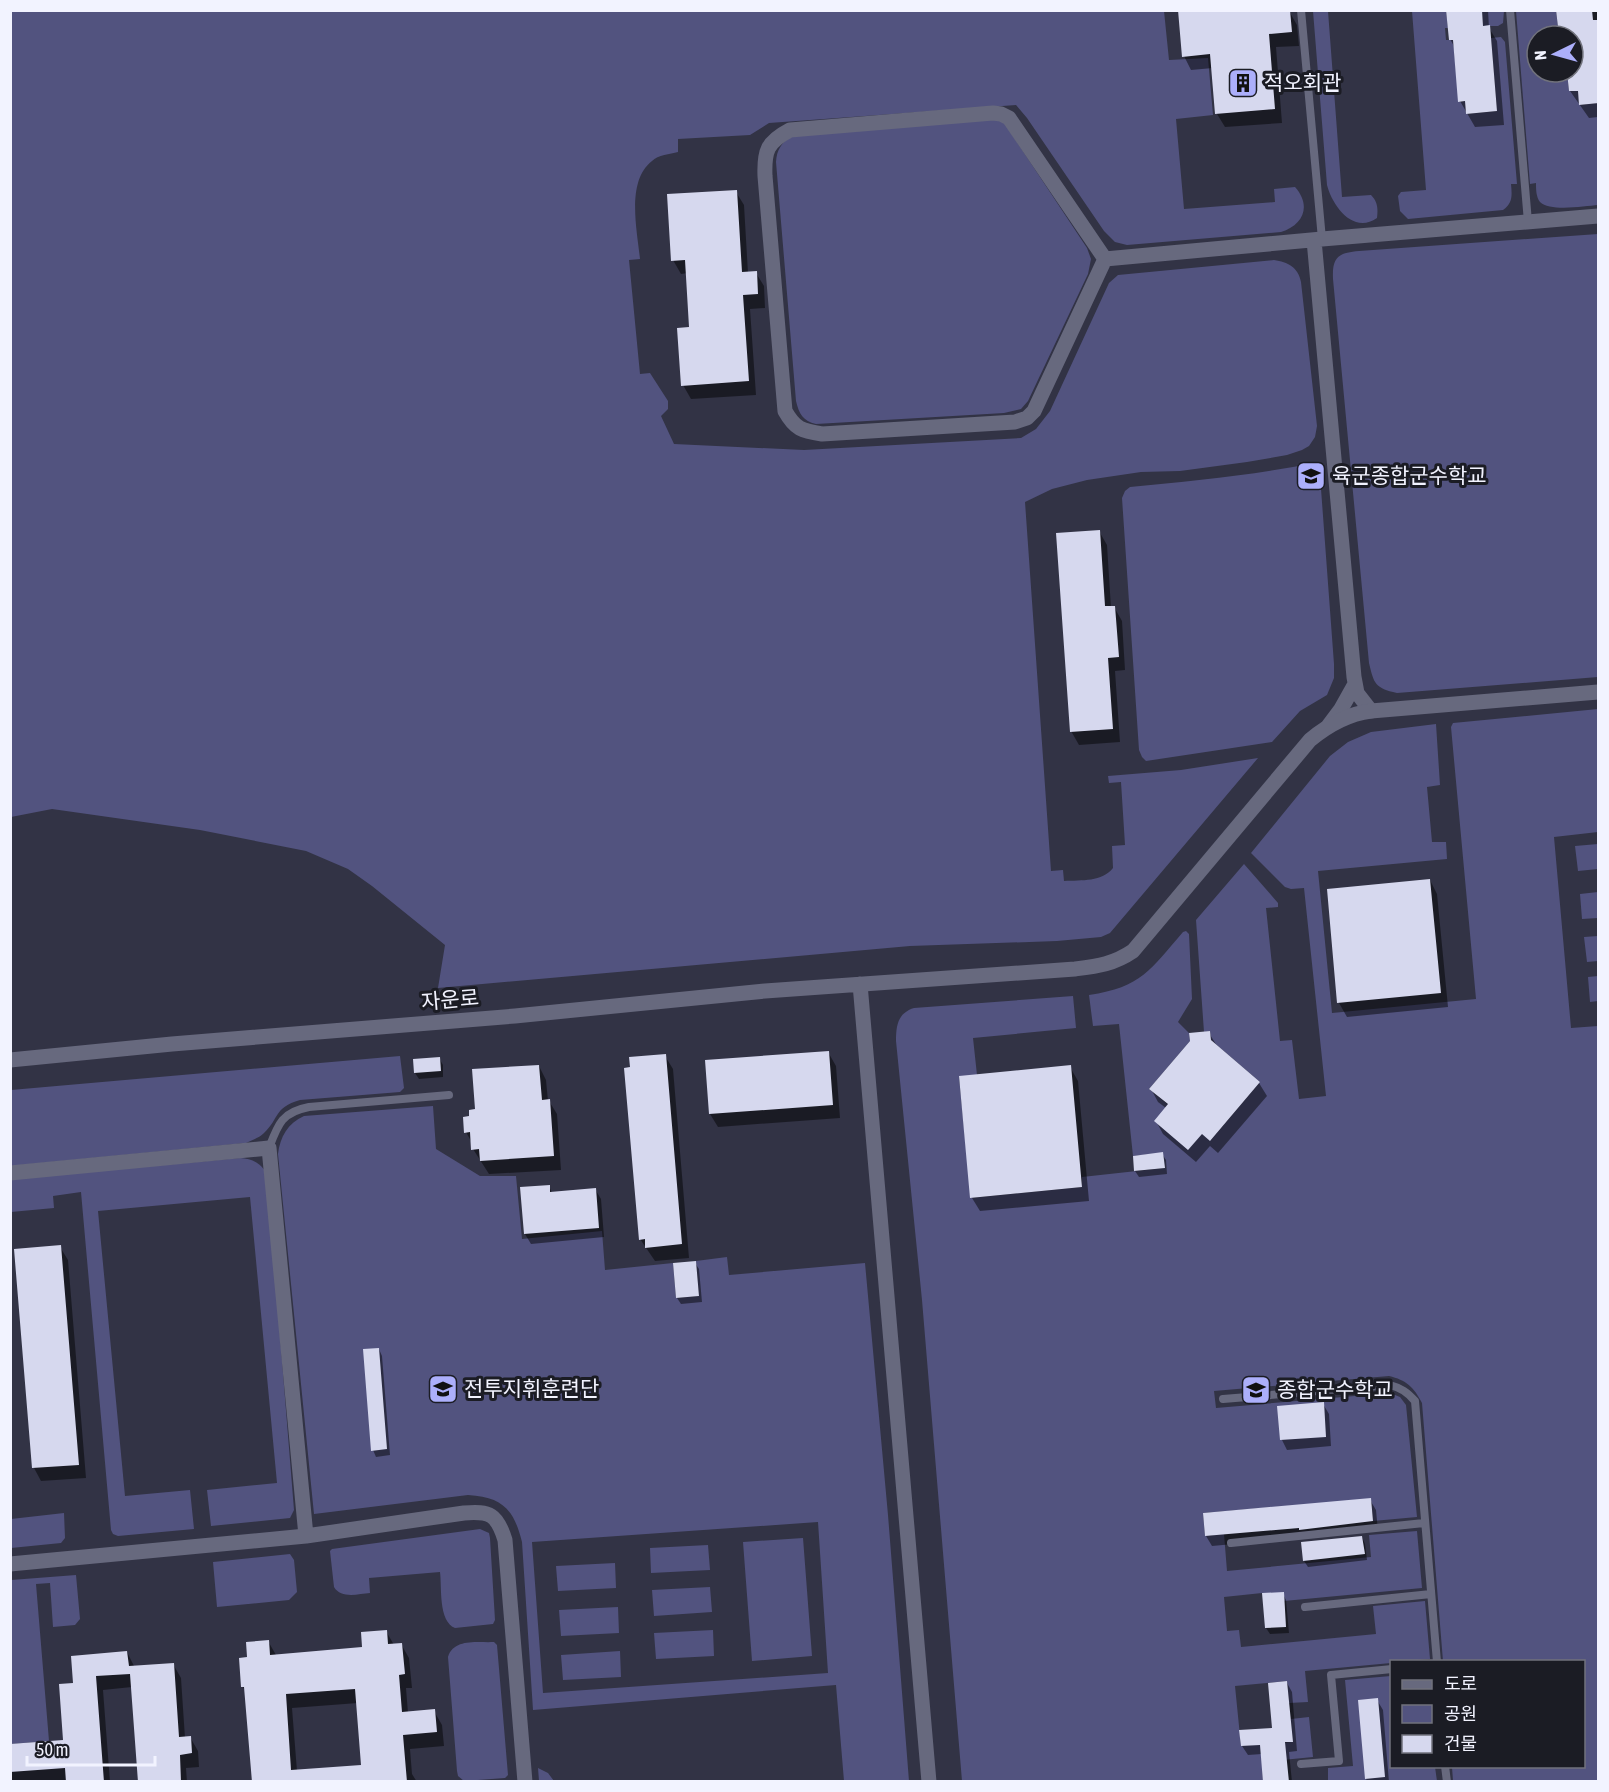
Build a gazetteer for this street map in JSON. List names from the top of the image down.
{
  "streets": {
    "street": ["자운로"]
  },
  "places": {
    "building": ["적오회관"],
    "school or university": ["육군종합군수학교", "전투지휘훈련단", "종합군수학교"]
  },
  "legend": ["도로", "공원", "건물"],
  "scale_bar": "50 m",
  "north": "left"
}
